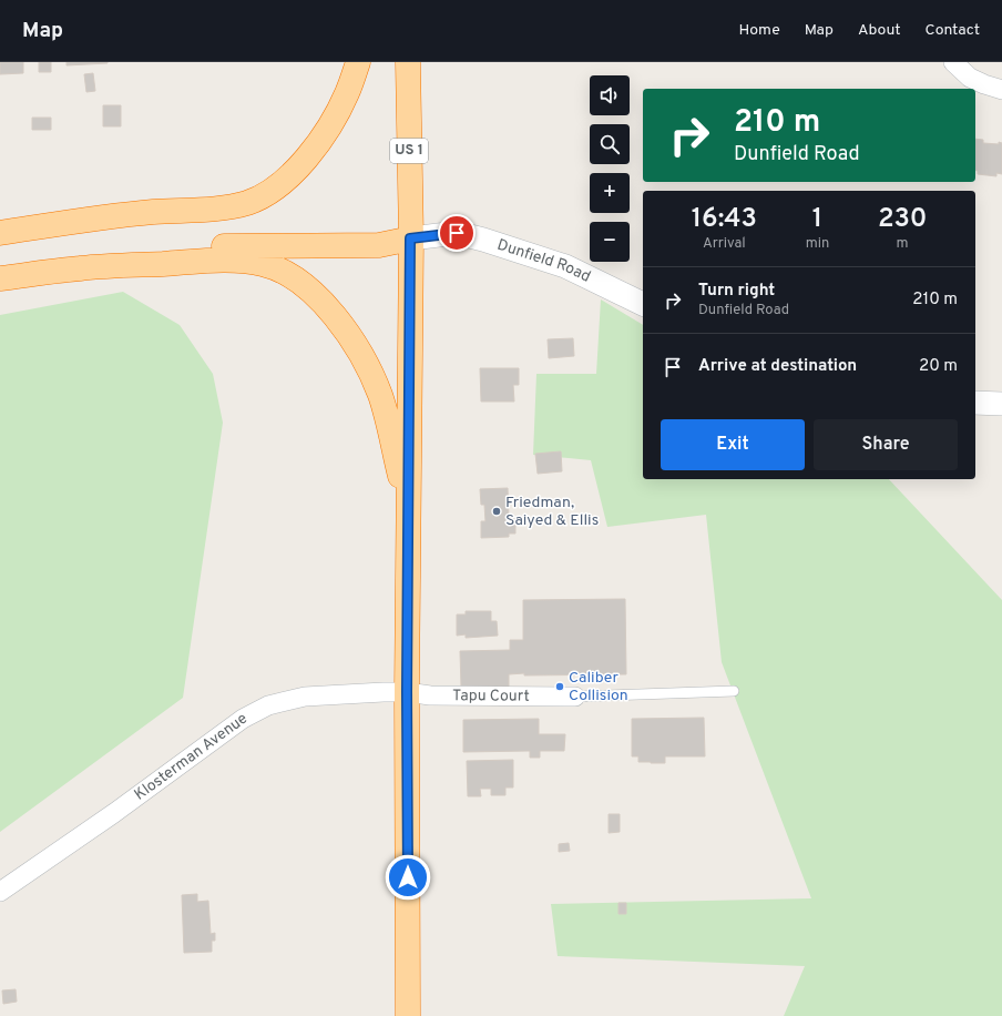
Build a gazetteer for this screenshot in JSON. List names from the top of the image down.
{
  "streets": {
    "highway": ["US 1"],
    "street": ["Dunfield Road", "Tapu Court", "Klosterman Avenue"]
  },
  "crossings": [
    ["US 1", "Dunfield Road"],
    ["US 1", "Tapu Court"],
    ["US 1", "Klosterman Avenue"],
    ["Tapu Court", "Klosterman Avenue"]
  ],
  "places": ["Friedman, Saiyed & Ellis", "Caliber Collision"],
  "page": {
    "header": "Map",
    "nav": [
      "Home",
      "Map",
      "About",
      "Contact"
    ],
    "map_buttons": ["+", "−"],
    "turn": ["210 m", "Dunfield Road"],
    "eta": [
      "16:43",
      "Arrival",
      "1",
      "min",
      "230",
      "m"
    ],
    "list": [
      {
        "name": "Turn right",
        "note": "Dunfield Road",
        "value": "210 m"
      },
      {
        "name": "Arrive at destination",
        "value": "20 m"
      }
    ],
    "buttons": ["Exit", "Share"]
  }
}
